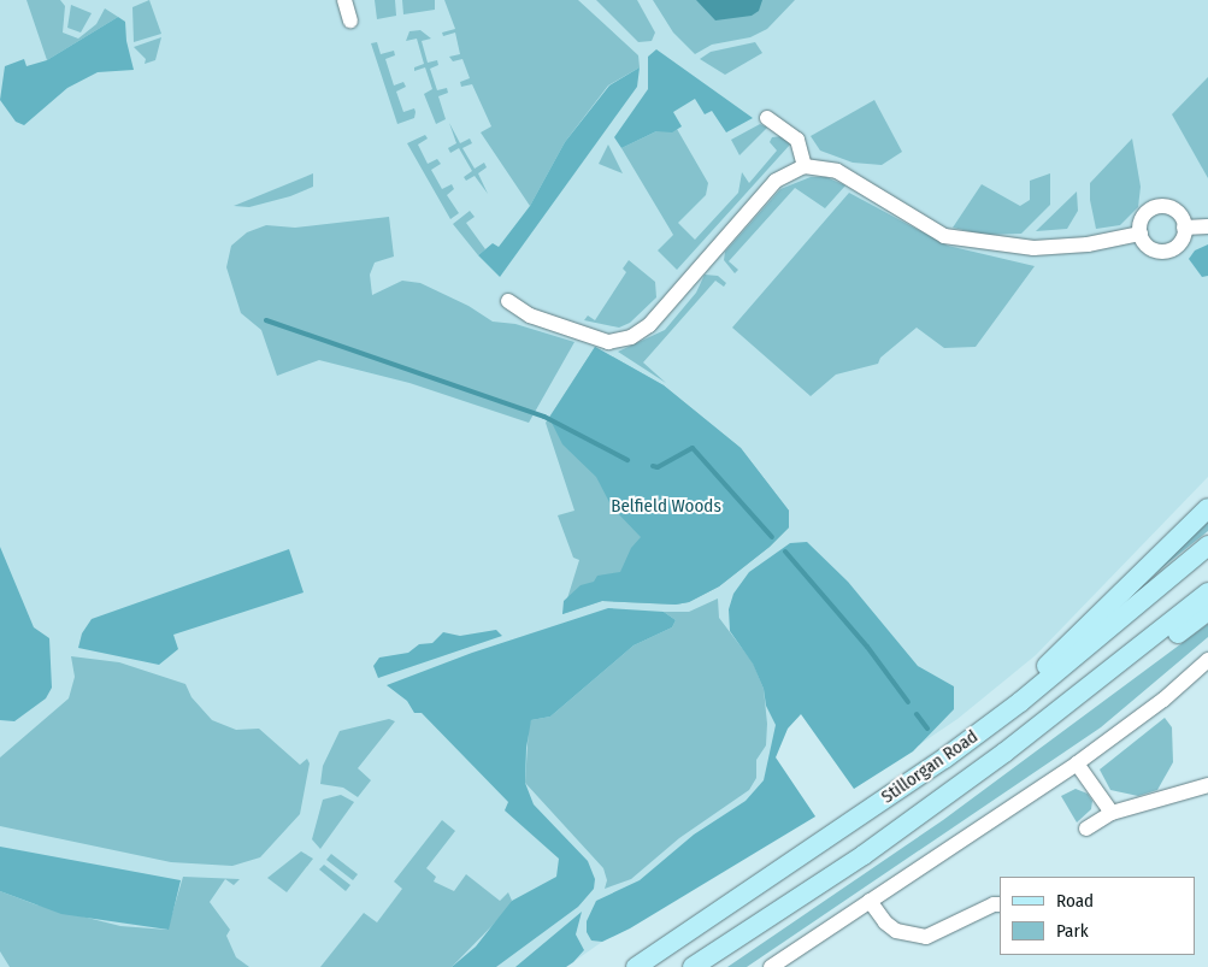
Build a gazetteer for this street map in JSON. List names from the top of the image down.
{
  "streets": {
    "main road": ["Stillorgan Road"]
  },
  "parks": ["Belfield Woods"],
  "legend": ["Road", "Park"]
}
